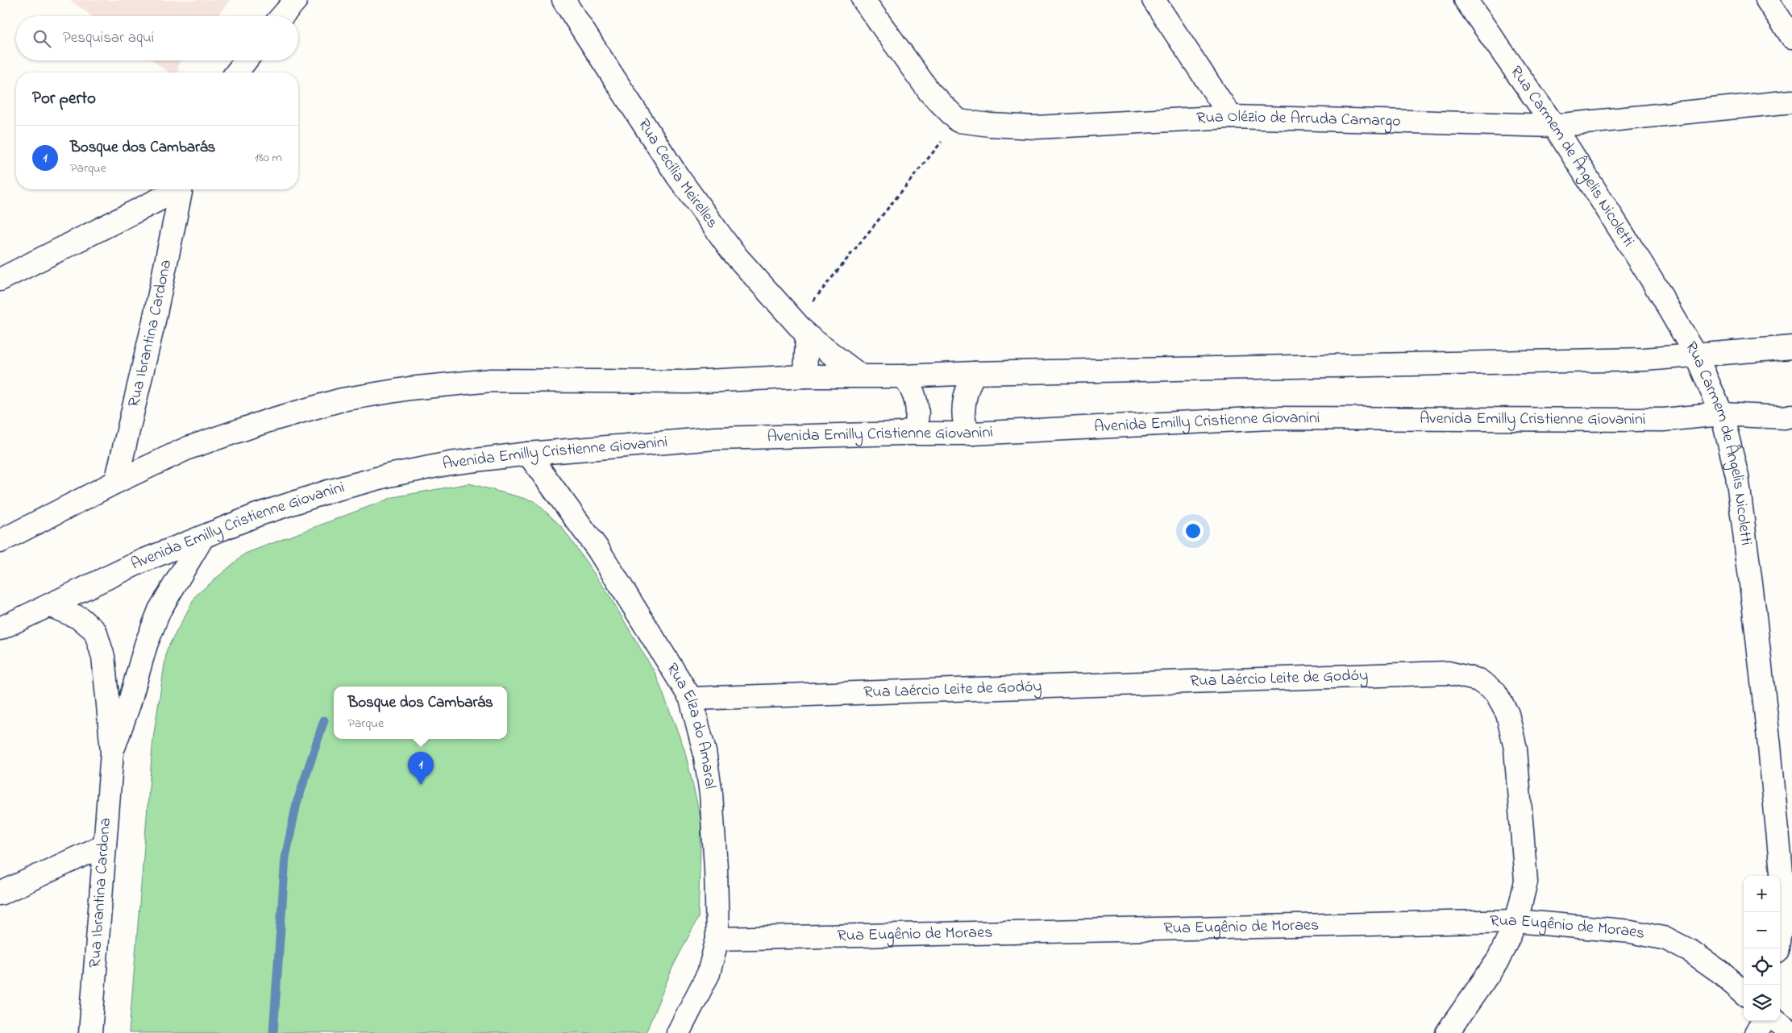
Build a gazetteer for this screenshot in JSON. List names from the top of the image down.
{
  "streets": {
    "street": [
      "Rua Olézio de Arruda Camargo",
      "Rua Carmem de Ângelis Nicoletti",
      "Rua Cecília Meirelles",
      "Rua Ibrantina Cardona",
      "Avenida Emilly Cristienne Giovanini",
      "Rua Laércio Leite de Godóy",
      "Rua Elza do Amaral",
      "Rua Eugênio de Moraes"
    ]
  },
  "crossings": [
    ["Rua Olézio de Arruda Camargo", "Rua Carmem de Ângelis Nicoletti"],
    ["Rua Carmem de Ângelis Nicoletti", "Avenida Emilly Cristienne Giovanini"],
    ["Rua Ibrantina Cardona", "Avenida Emilly Cristienne Giovanini"],
    ["Avenida Emilly Cristienne Giovanini", "Rua Elza do Amaral"],
    ["Rua Laércio Leite de Godóy", "Rua Elza do Amaral"],
    ["Rua Laércio Leite de Godóy", "Rua Eugênio de Moraes"],
    ["Rua Elza do Amaral", "Rua Eugênio de Moraes"]
  ],
  "page": {
    "search": "Pesquisar aqui",
    "heading": "Por perto",
    "list": [
      {
        "mark": "1",
        "name": "Bosque dos Cambarás",
        "note": "Parque",
        "value": "180 m"
      }
    ],
    "popup": ["Bosque dos Cambarás", "Parque"],
    "pins": "1",
    "map_buttons": ["+", "−"]
  }
}
